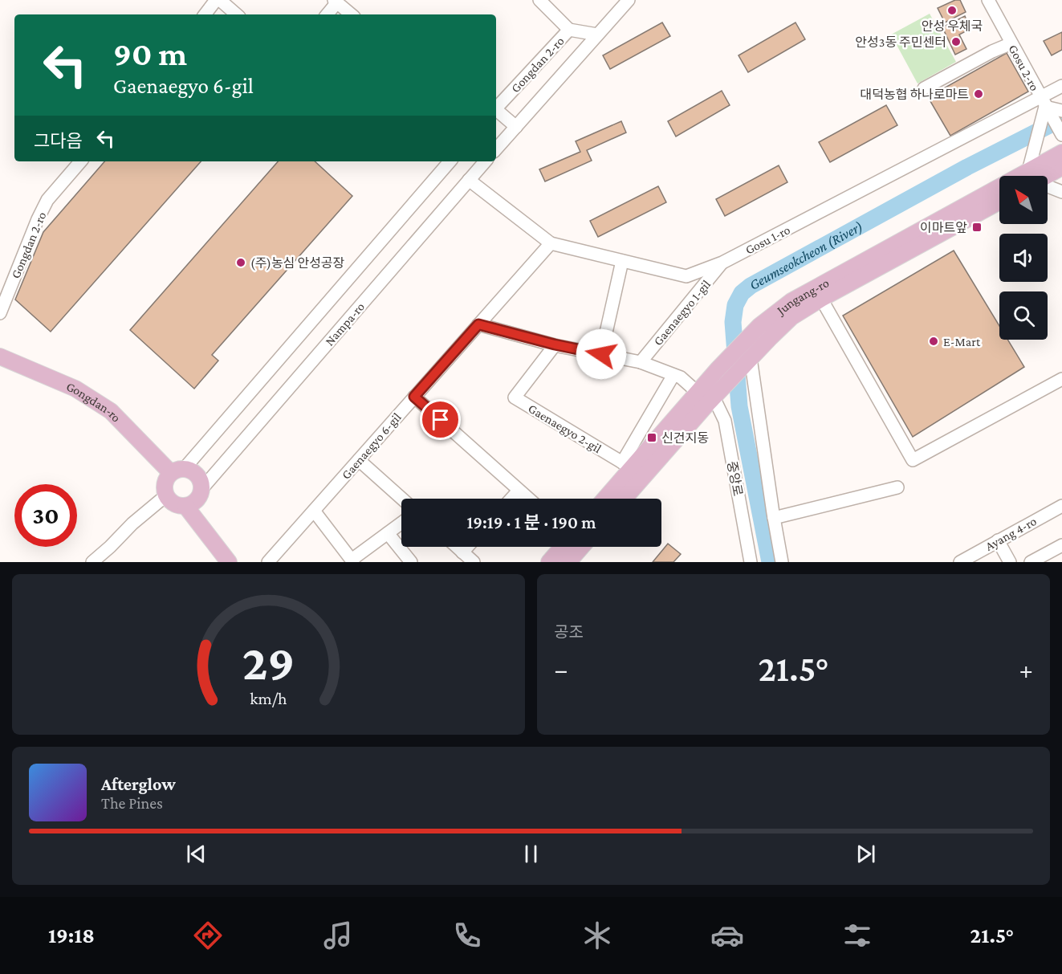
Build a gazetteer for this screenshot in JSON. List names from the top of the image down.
{
  "streets": {
    "main road": ["Jungang-ro", "Gongdan-ro"],
    "street": [
      "Gongdan 2-ro",
      "Gosu 2-ro",
      "Gosu 1-ro",
      "Gaenaegyo 1-gil",
      "Nampa-ro",
      "Gaenaegyo 2-gil",
      "Gaenaegyo 6-gil",
      "중앙로",
      "Ayang 4-ro"
    ]
  },
  "crossings": [
    ["Gosu 2-ro", "Gosu 1-ro"],
    ["Gosu 1-ro", "Gaenaegyo 1-gil"],
    ["Gosu 1-ro", "Nampa-ro"],
    ["Gosu 1-ro", "Gaenaegyo 6-gil"],
    ["Jungang-ro", "Gaenaegyo 2-gil"],
    ["Jungang-ro", "중앙로"],
    ["Nampa-ro", "Gongdan-ro"]
  ],
  "water": ["Geumseokcheon (River)"],
  "places": {
    "other": [
      "안성 우체국",
      "안성3동 주민센터",
      "대덕농협 하나로마트",
      "(주)농심 안성공장",
      "E-Mart"
    ],
    "transit": ["이마트앞", "신건지동"]
  },
  "north": "top left",
  "page": {
    "turn": ["90 m", "Gaenaegyo 6-gil"],
    "then": "그다음",
    "limit": "30",
    "trip": "19:19 · 1 분 · 190 m",
    "tile": "공조",
    "heat": ["−", "21.5°", "+"],
    "song": ["Afterglow", "The Pines"],
    "tabs": ["19:18", "21.5°"],
    "gauge": ["29", "km/h"]
  }
}
